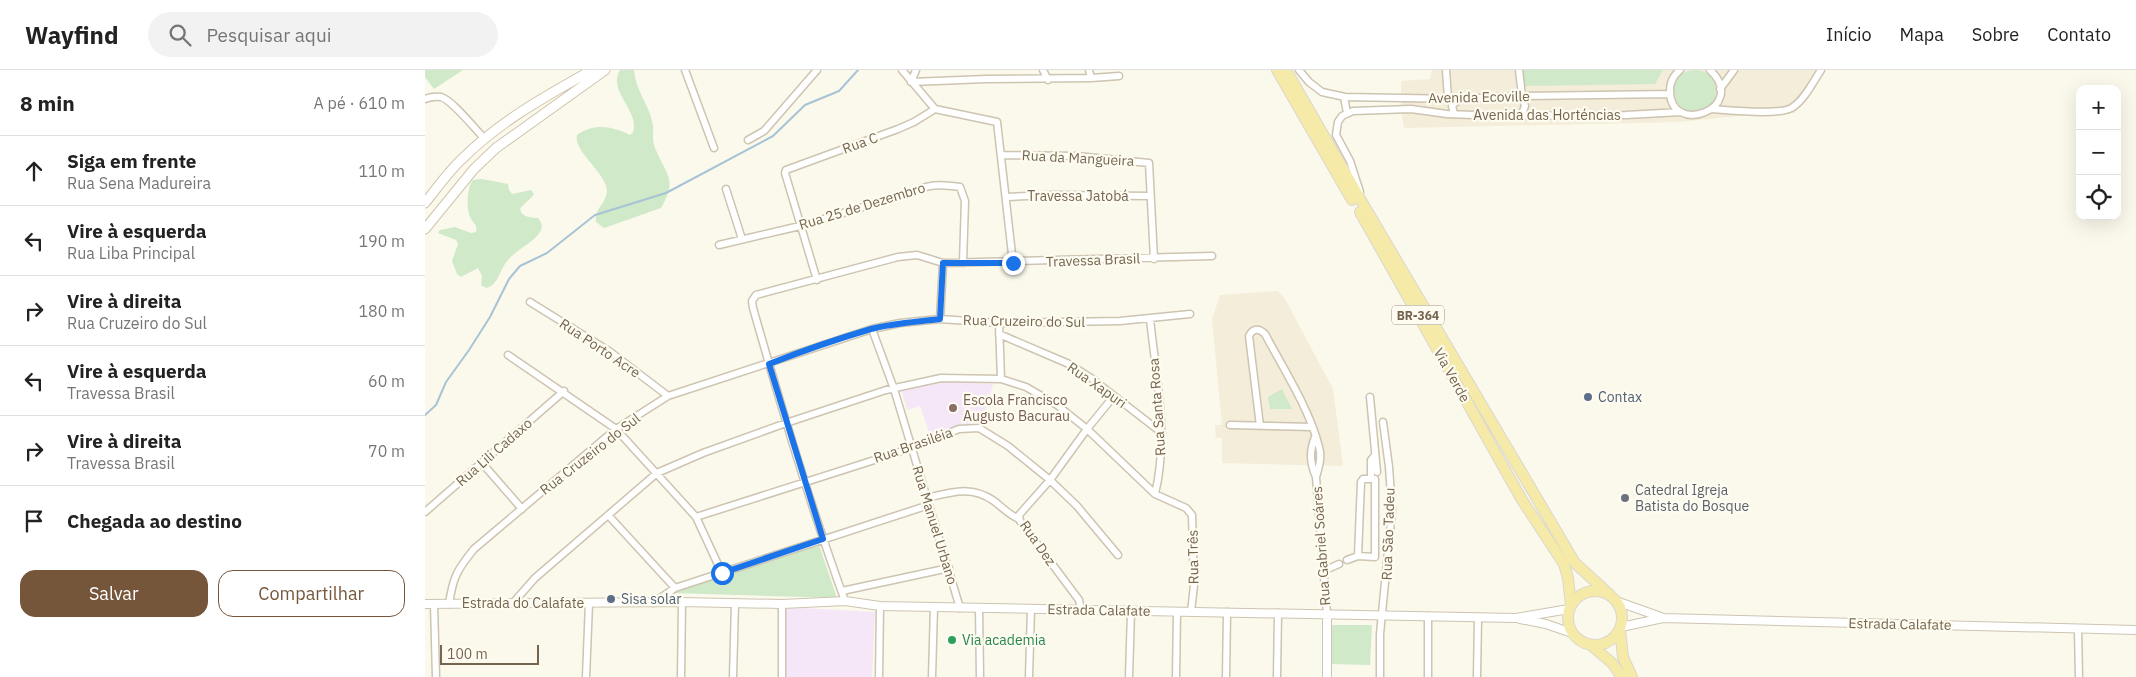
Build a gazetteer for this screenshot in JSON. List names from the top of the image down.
{
  "streets": {
    "main road": ["BR-364", "Via Verde"],
    "street": [
      "Avenida Ecoville",
      "Avenida das Horténcias",
      "Rua C",
      "Rua da Mangueira",
      "Travessa Jatobá",
      "Rua 25 de Dezembro",
      "Travessa Brasil",
      "Rua Cruzeiro do Sul",
      "Rua Porto Acre",
      "Rua Xapuri",
      "Rua Santa Rosa",
      "Rua Brasiléia",
      "Rua Lili Cadaxo",
      "Rua Manuel Urbano",
      "Rua São Tadeu",
      "Rua Dez",
      "Rua Gabriel Soáres",
      "Rua Três",
      "Estrada do Calafate",
      "Estrada Calafate"
    ]
  },
  "crossings": [
    ["Avenida das Horténcias", "Via Verde"],
    ["Rua C", "Rua 25 de Dezembro"],
    ["Rua da Mangueira", "Travessa Jatobá"],
    ["Rua da Mangueira", "Travessa Brasil"],
    ["Rua 25 de Dezembro", "Travessa Brasil"],
    ["Travessa Brasil", "Rua Cruzeiro do Sul"],
    ["BR-364", "Via Verde"],
    ["BR-364", "Estrada Calafate"],
    ["Rua Cruzeiro do Sul", "Rua Porto Acre"],
    ["Rua Cruzeiro do Sul", "Rua Santa Rosa"],
    ["Rua Cruzeiro do Sul", "Rua Manuel Urbano"],
    ["Rua Cruzeiro do Sul", "Estrada do Calafate"],
    ["Via Verde", "Estrada Calafate"],
    ["Rua Xapuri", "Rua Santa Rosa"],
    ["Rua Xapuri", "Rua Dez"],
    ["Rua Santa Rosa", "Rua Três"],
    ["Rua Brasiléia", "Rua Manuel Urbano"],
    ["Rua Brasiléia", "Rua Dez"],
    ["Rua Manuel Urbano", "Estrada Calafate"],
    ["Rua São Tadeu", "Estrada Calafate"],
    ["Rua Dez", "Estrada Calafate"],
    ["Rua Gabriel Soáres", "Estrada Calafate"],
    ["Rua Três", "Estrada Calafate"],
    ["Estrada do Calafate", "Estrada Calafate"]
  ],
  "places": [
    "Contax",
    "Escola Francisco Augusto Bacurau",
    "Catedral Igreja Batista do Bosque",
    "Sisa solar",
    "Via academia"
  ],
  "scale_bar": "100 m",
  "page": {
    "header": "Wayfind",
    "search": "Pesquisar aqui",
    "nav": [
      "Início",
      "Mapa",
      "Sobre",
      "Contato"
    ],
    "heading": ["8 min", "A pé · 610 m"],
    "map_buttons": ["+", "−"],
    "list": [
      ["Siga em frente", "Rua Sena Madureira", "110 m"],
      ["Vire à esquerda", "Rua Liba Principal", "190 m"],
      ["Vire à direita", "Rua Cruzeiro do Sul", "180 m"],
      ["Vire à esquerda", "Travessa Brasil", "60 m"],
      ["Vire à direita", "Travessa Brasil", "70 m"],
      "Chegada ao destino"
    ],
    "buttons": ["Salvar", "Compartilhar"],
    "scale": "100 m"
  }
}
